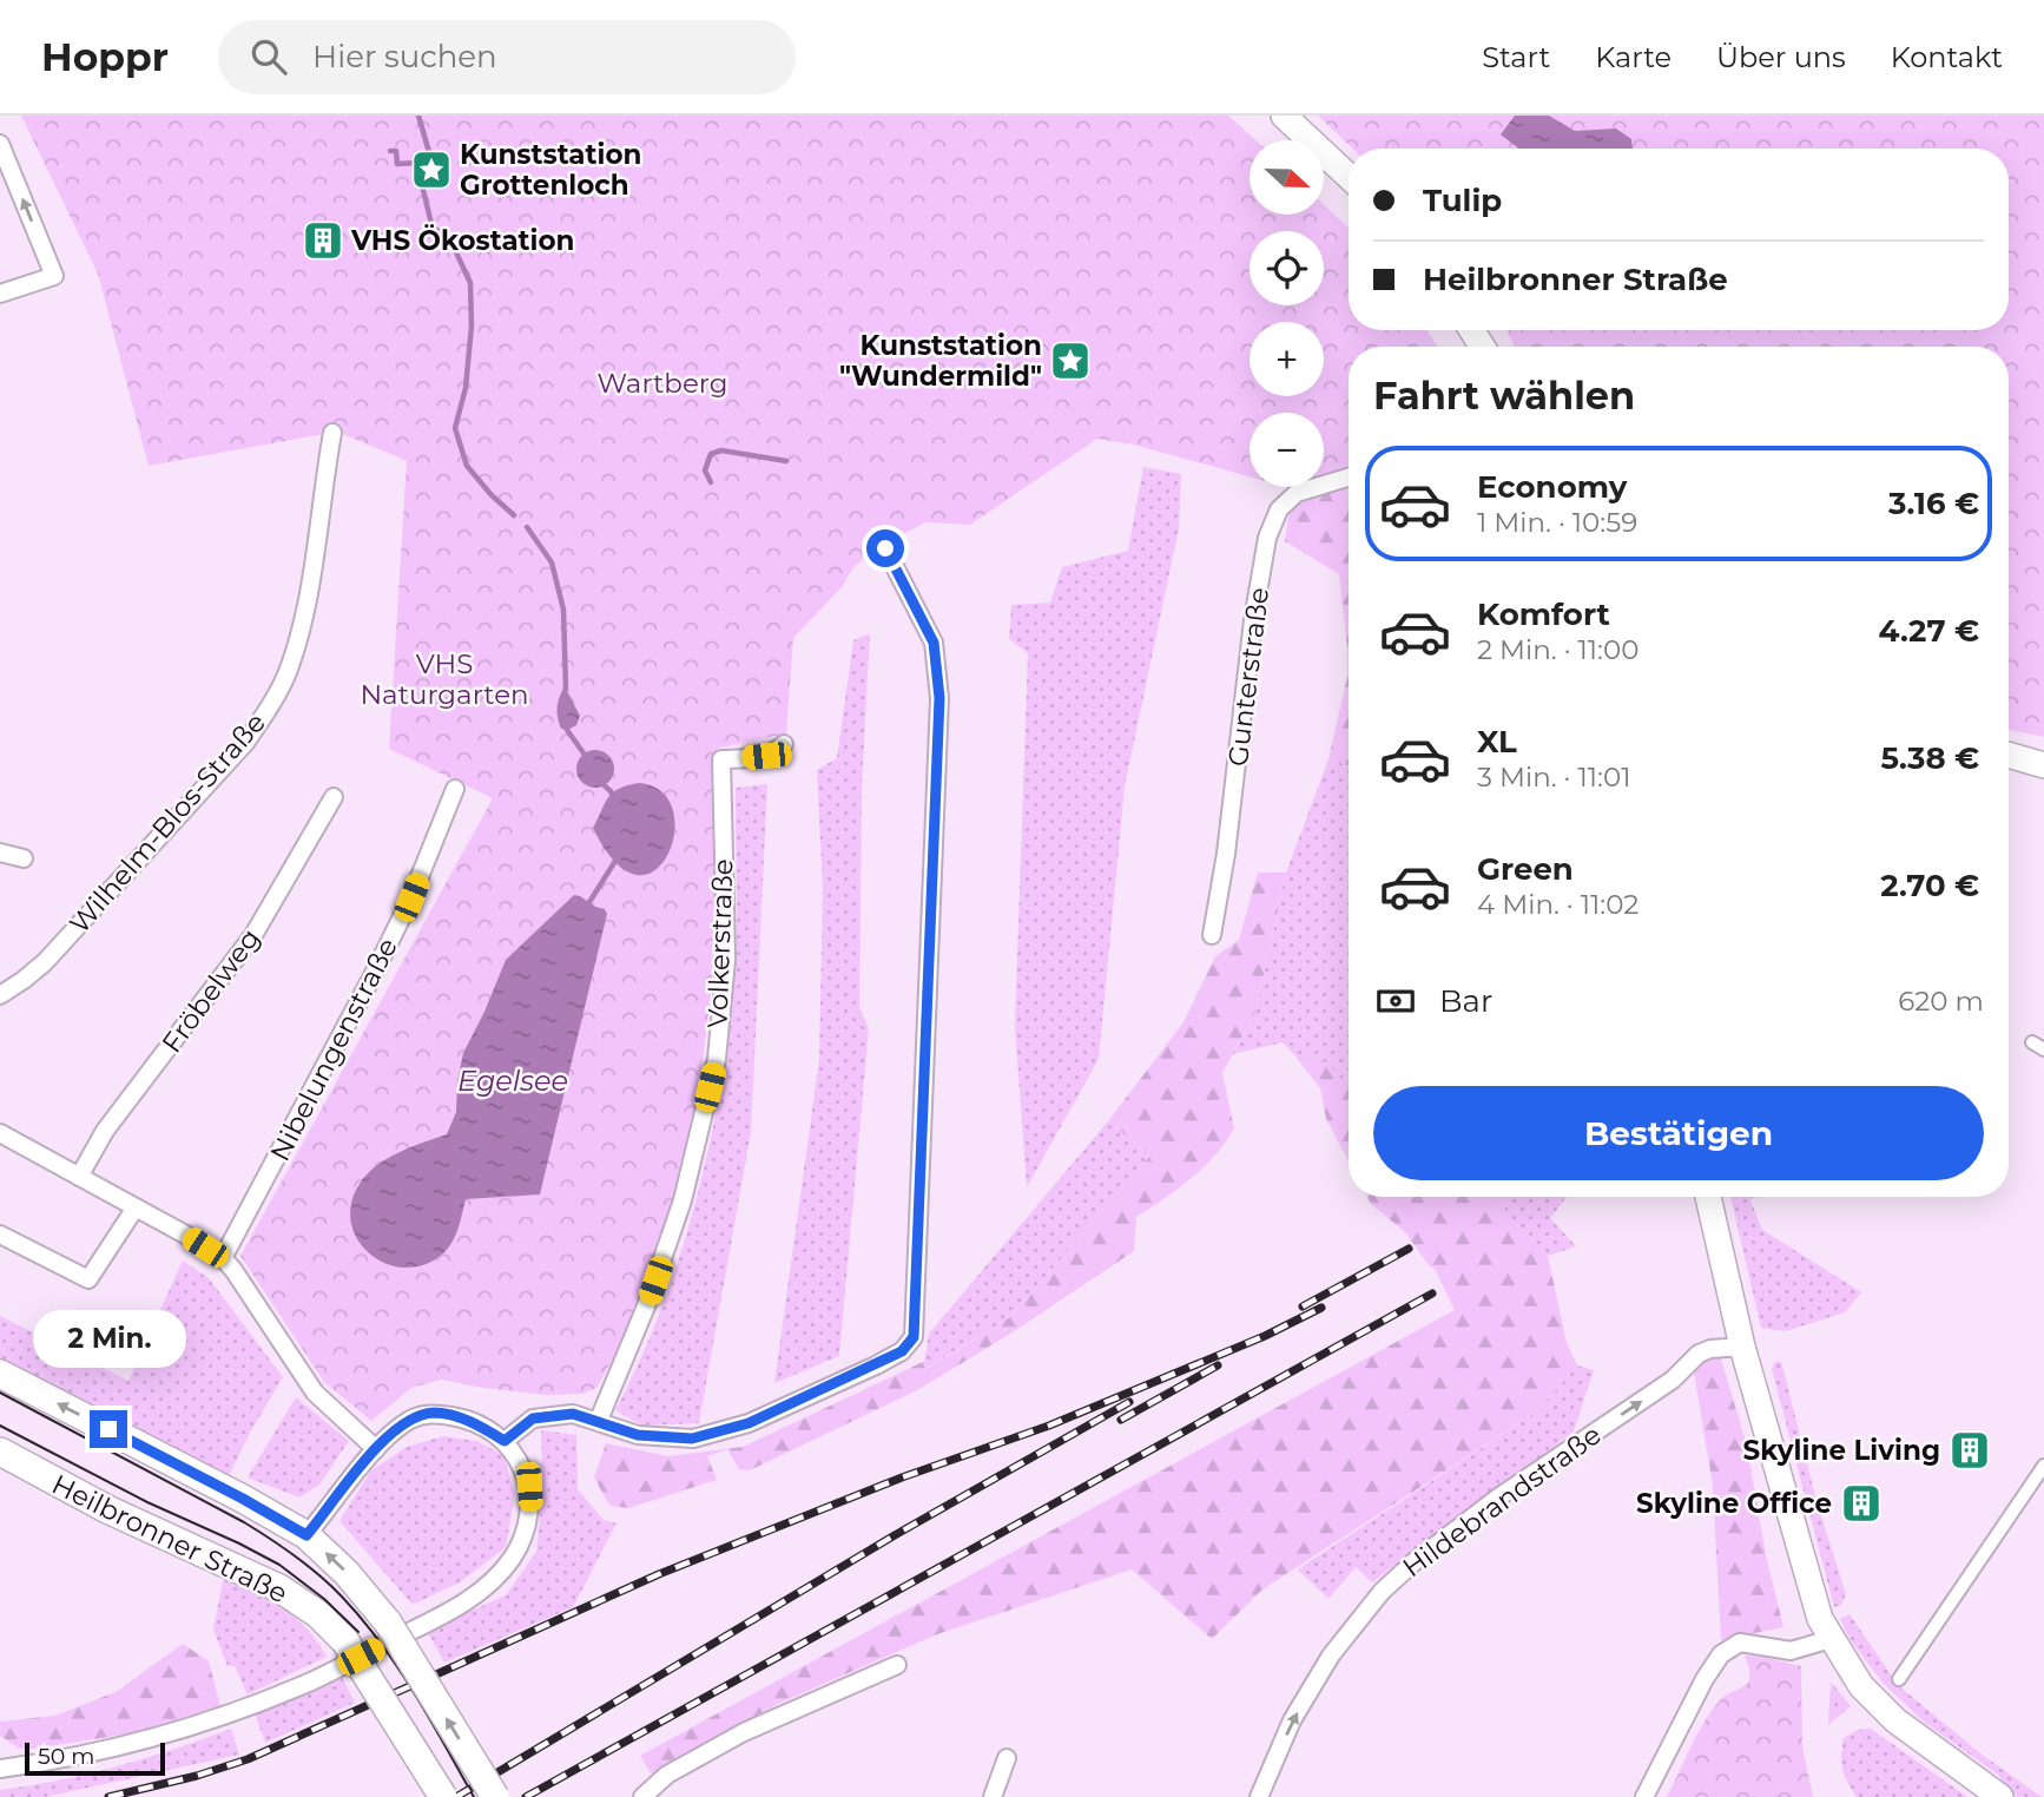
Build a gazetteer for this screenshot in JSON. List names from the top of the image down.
{
  "streets": {
    "main road": ["Heilbronner Straße"],
    "street": [
      "Gunterstraße",
      "Wilhelm-Blos-Straße",
      "Volkerstraße",
      "Fröbelweg",
      "Nibelungenstraße",
      "Hildebrandstraße"
    ]
  },
  "one_way": ["Hildebrandstraße"],
  "water": ["Egelsee"],
  "parks": ["Wartberg", "VHS Naturgarten"],
  "places": {
    "place": ["Kunststation Grottenloch", "Kunststation \"Wundermild\""],
    "building": ["VHS Ökostation", "Skyline Living", "Skyline Office"]
  },
  "scale_bar": "50 m",
  "north": "right",
  "page": {
    "header": "Hoppr",
    "search": "Hier suchen",
    "nav": [
      "Start",
      "Karte",
      "Über uns",
      "Kontakt"
    ],
    "map_buttons": ["+", "−"],
    "banner": ["Tulip", "Heilbronner Straße"],
    "heading": "Fahrt wählen",
    "list": [
      {
        "name": "Economy",
        "note": "1 Min. · 10:59",
        "value": "3.16 €"
      },
      {
        "name": "Komfort",
        "note": "2 Min. · 11:00",
        "value": "4.27 €"
      },
      {
        "name": "XL",
        "note": "3 Min. · 11:01",
        "value": "5.38 €"
      },
      {
        "name": "Green",
        "note": "4 Min. · 11:02",
        "value": "2.70 €"
      }
    ],
    "pay": ["Bar", "620 m"],
    "buttons": "Bestätigen",
    "bubble": "2 Min.",
    "scale": "50 m"
  }
}
